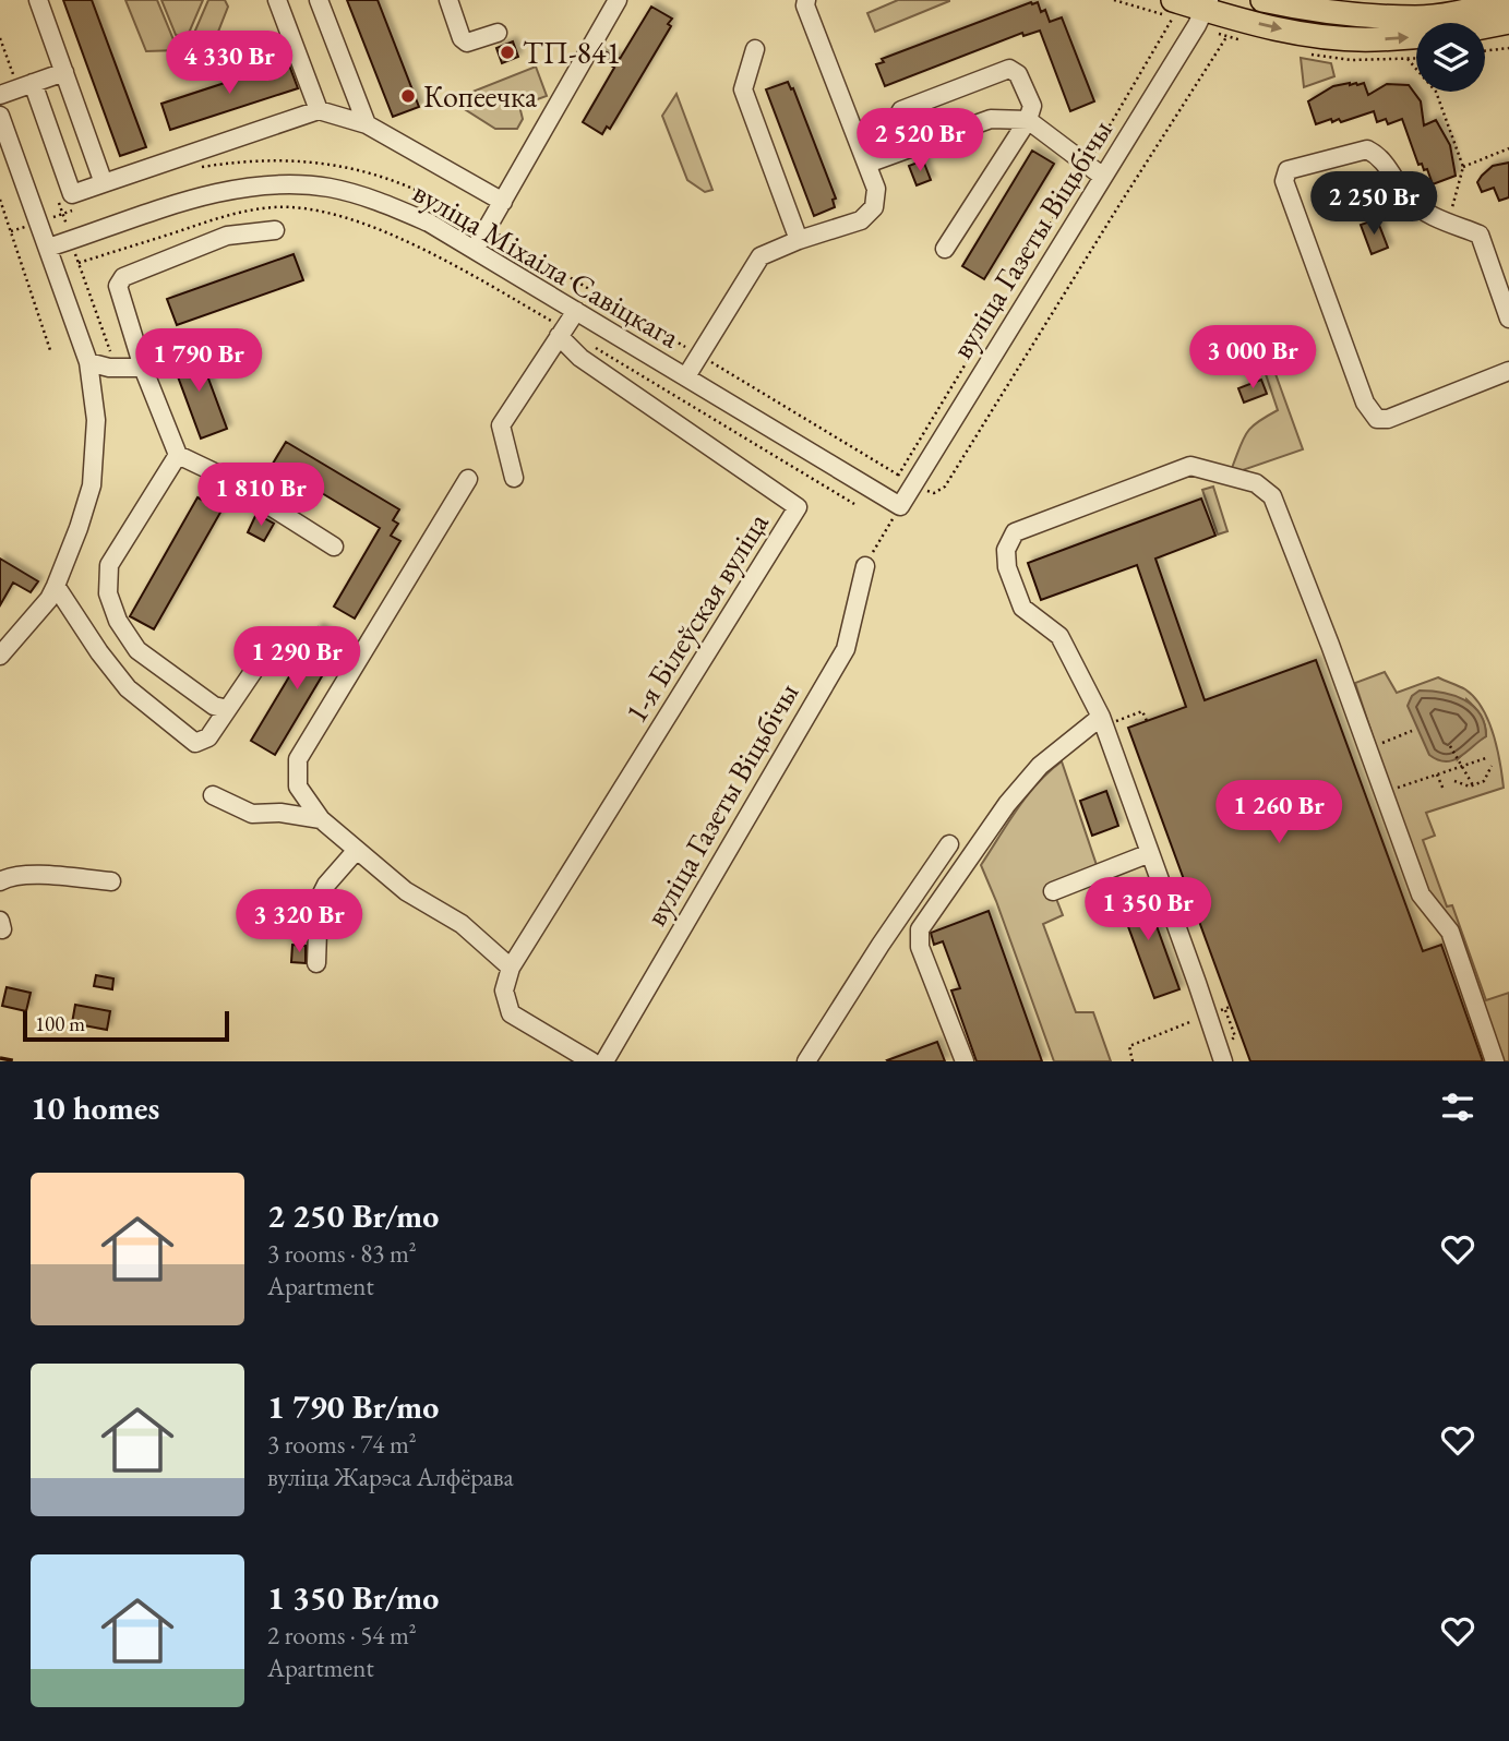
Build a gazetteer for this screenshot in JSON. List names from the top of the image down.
{
  "streets": {
    "street": ["вуліца Газеты Віцьбічы", "вуліца Міхаіла Савіцкага", "1-я Білеўская вуліца"]
  },
  "crossings": [
    ["вуліца Газеты Віцьбічы", "вуліца Міхаіла Савіцкага"]
  ],
  "places": ["ТП-841", "Копеечка"],
  "scale_bar": "100 m",
  "page": {
    "price": [
      "4 330 Br",
      "2 520 Br",
      "2 250 Br",
      "3 000 Br",
      "1 790 Br",
      "1 810 Br",
      "1 290 Br",
      "1 260 Br",
      "1 350 Br",
      "3 320 Br"
    ],
    "scale": "100 m",
    "heading": "10 homes",
    "list": [
      {
        "name": "2 250 Br/mo",
        "note": "3 rooms · 83 m² · Apartment"
      },
      {
        "name": "1 790 Br/mo",
        "note": "3 rooms · 74 m² · вуліца Жарэса Алфёрава"
      },
      {
        "name": "1 350 Br/mo",
        "note": "2 rooms · 54 m² · Apartment"
      }
    ]
  }
}
